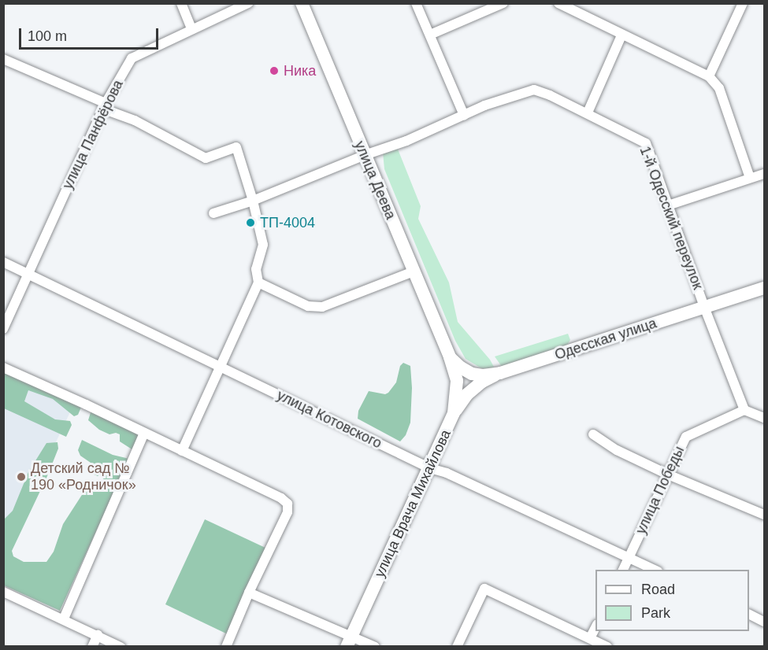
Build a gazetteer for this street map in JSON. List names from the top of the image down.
{
  "streets": {
    "main road": ["улица Деева", "Одесская улица", "улица Врача Михайлова"],
    "street": [
      "улица Панфёрова",
      "1-й Одесский переулок",
      "улица Котовского",
      "улица Победы"
    ]
  },
  "crossings": [
    ["улица Панфёрова", "улица Котовского"],
    ["улица Деева", "1-й Одесский переулок"],
    ["улица Деева", "Одесская улица"],
    ["улица Деева", "улица Врача Михайлова"],
    ["1-й Одесский переулок", "Одесская улица"],
    ["1-й Одесский переулок", "улица Победы"],
    ["Одесская улица", "улица Врача Михайлова"],
    ["улица Котовского", "улица Победы"],
    ["улица Котовского", "улица Врача Михайлова"]
  ],
  "places": ["Ника", "ТП-4004", "Детский сад № 190 «Родничок»"],
  "legend": ["Road", "Park"],
  "scale_bar": "100 m"
}
